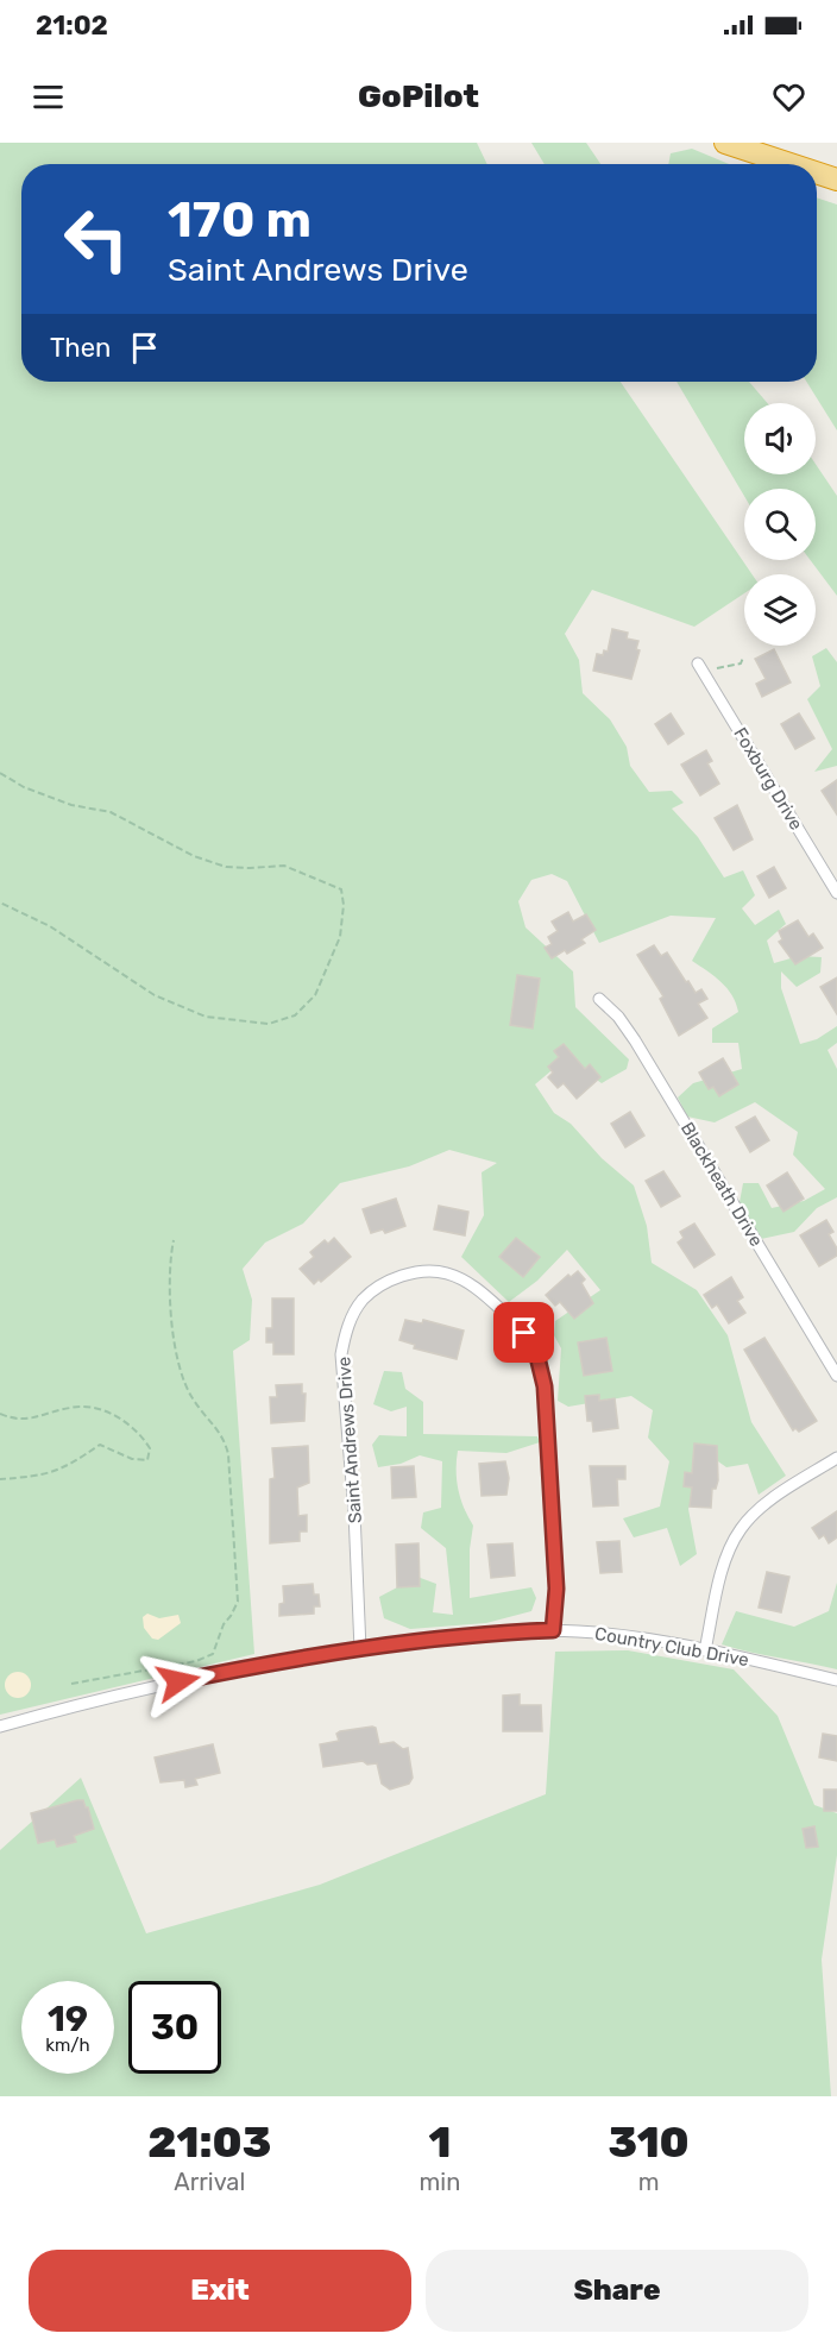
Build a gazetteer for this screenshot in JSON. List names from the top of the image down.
{
  "streets": {
    "street": [
      "Foxburg Drive",
      "Blackheath Drive",
      "Saint Andrews Drive",
      "Country Club Drive"
    ]
  },
  "crossings": [
    ["Saint Andrews Drive", "Country Club Drive"]
  ],
  "page": {
    "status": "21:02",
    "header": "GoPilot",
    "turn": ["170 m", "Saint Andrews Drive"],
    "then": "Then",
    "speed": "19 km/h",
    "limit": "30",
    "eta": [
      "21:03",
      "Arrival",
      "1",
      "min",
      "310",
      "m"
    ],
    "buttons": ["Exit", "Share"]
  }
}
